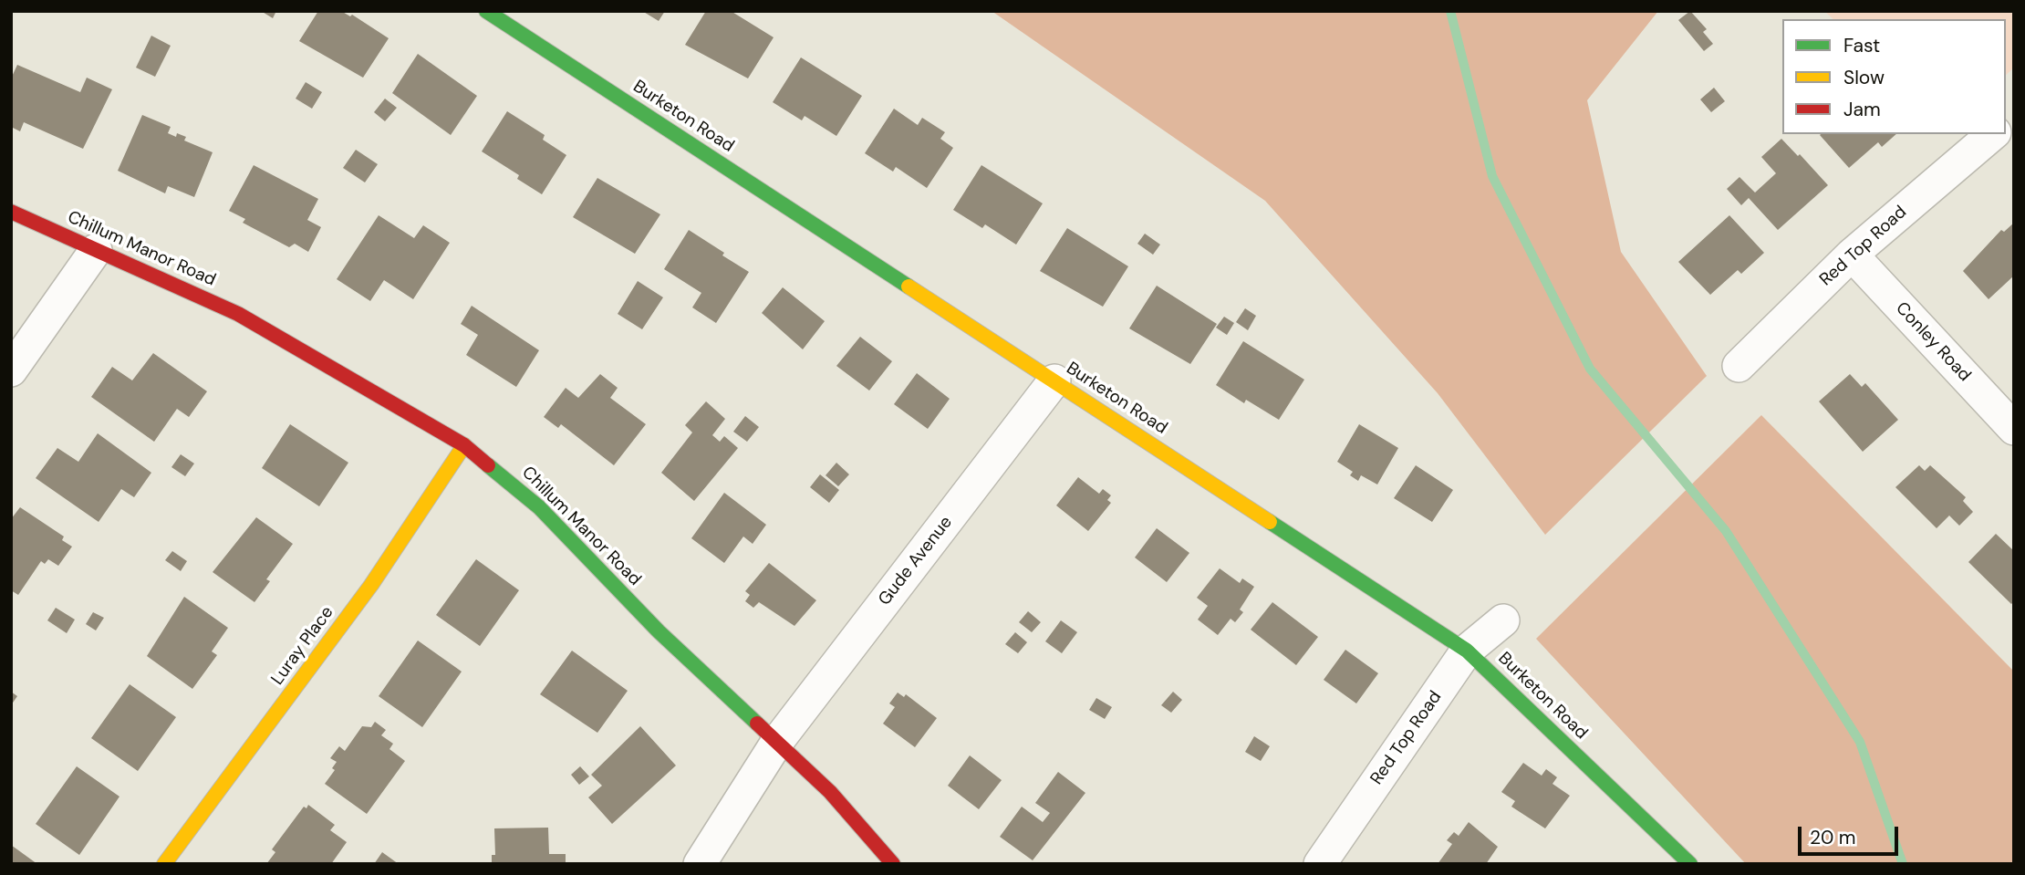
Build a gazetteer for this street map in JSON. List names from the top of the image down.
{
  "streets": {
    "street": [
      "Burketon Road",
      "Red Top Road",
      "Chillum Manor Road",
      "Conley Road",
      "Gude Avenue",
      "Luray Place"
    ]
  },
  "crossings": [
    ["Burketon Road", "Red Top Road"],
    ["Burketon Road", "Gude Avenue"],
    ["Red Top Road", "Conley Road"],
    ["Chillum Manor Road", "Gude Avenue"],
    ["Chillum Manor Road", "Luray Place"]
  ],
  "legend": ["Fast", "Slow", "Jam"],
  "scale_bar": "20 m"
}
